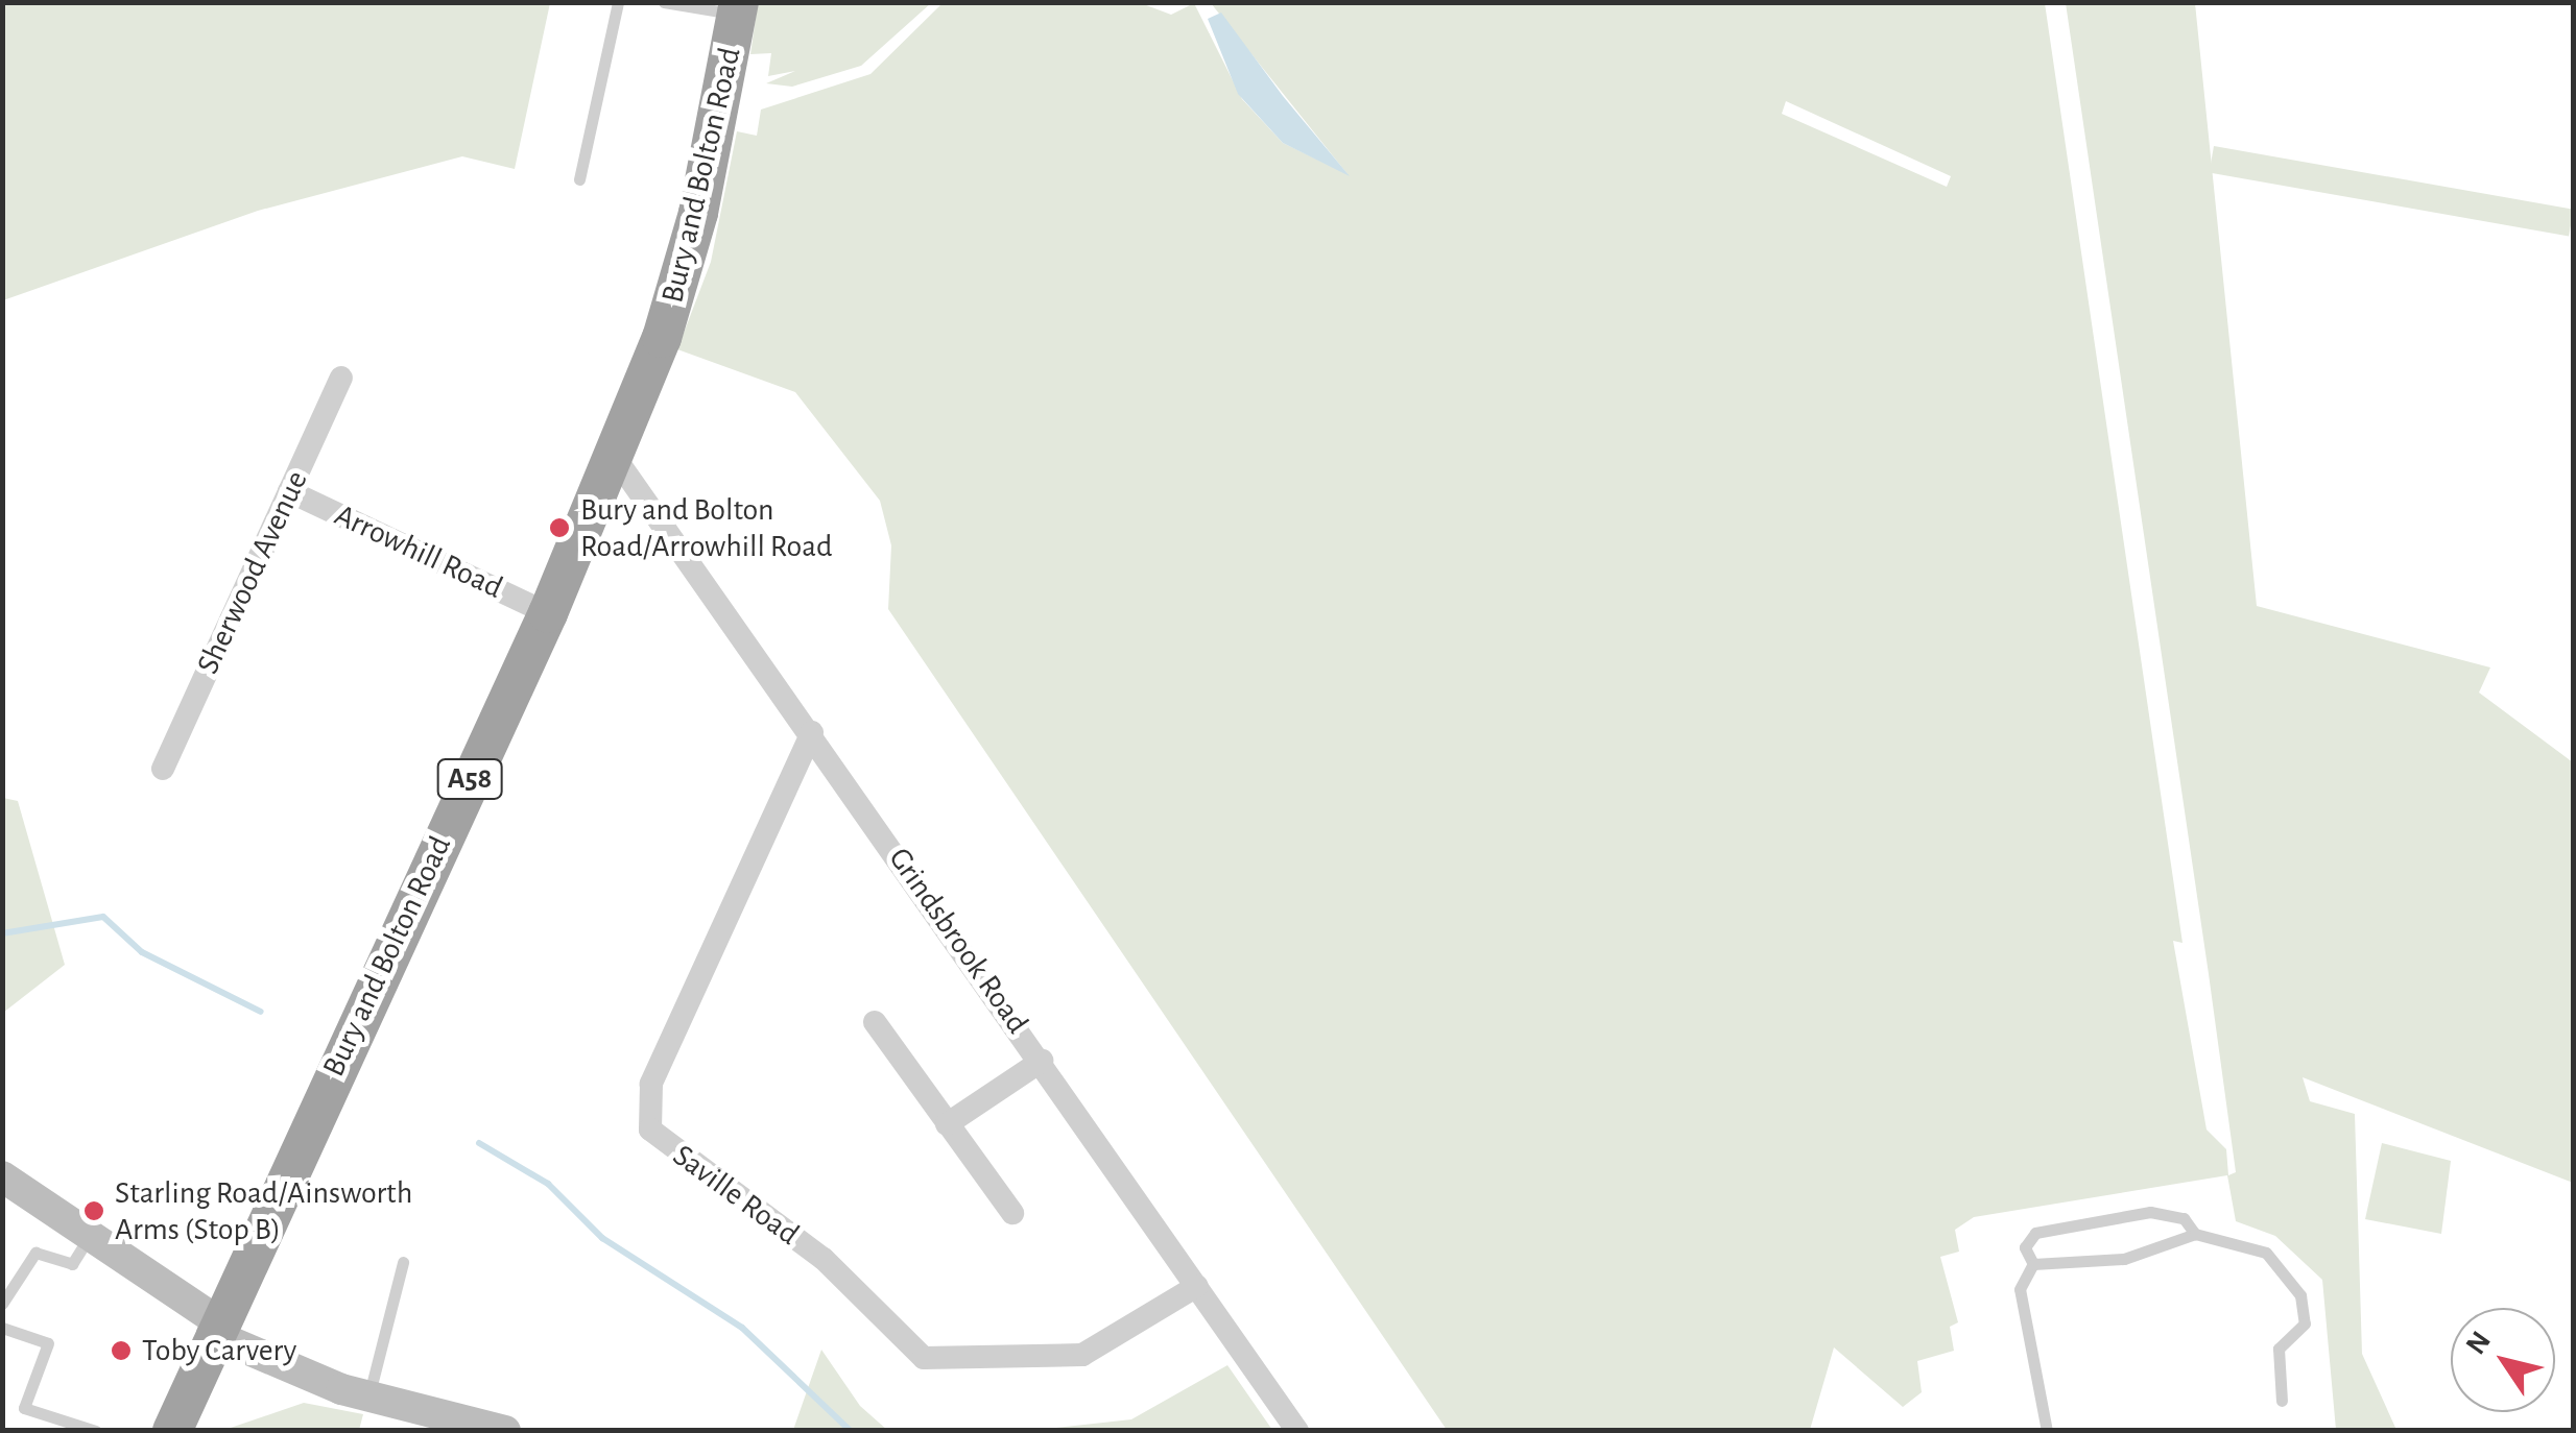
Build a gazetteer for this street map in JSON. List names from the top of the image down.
{
  "streets": {
    "highway": ["Bury and Bolton Road", "A58"],
    "street": [
      "Arrowhill Road",
      "Sherwood Avenue",
      "Grindsbrook Road",
      "Saville Road"
    ]
  },
  "crossings": [
    ["Bury and Bolton Road", "Arrowhill Road"],
    ["Bury and Bolton Road", "Grindsbrook Road"],
    ["Arrowhill Road", "Sherwood Avenue"],
    ["Grindsbrook Road", "Saville Road"]
  ],
  "places": ["Bury and Bolton Road/Arrowhill Road", "Starling Road/Ainsworth Arms (Stop B)", "Toby Carvery"],
  "north": "top left"
}
